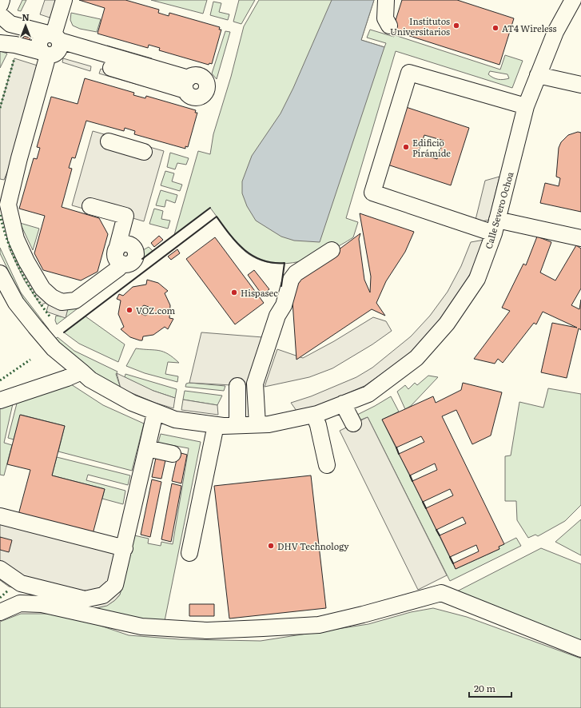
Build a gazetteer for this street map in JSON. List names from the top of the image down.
{
  "streets": {
    "street": ["Calle Severo Ochoa"]
  },
  "places": [
    "Institutos Universitarios",
    "AT4 Wireless",
    "Edificio Pirámide",
    "Hispasec",
    "VOZ.com",
    "DHV Technology"
  ],
  "scale_bar": "20 m",
  "north": "top"
}
